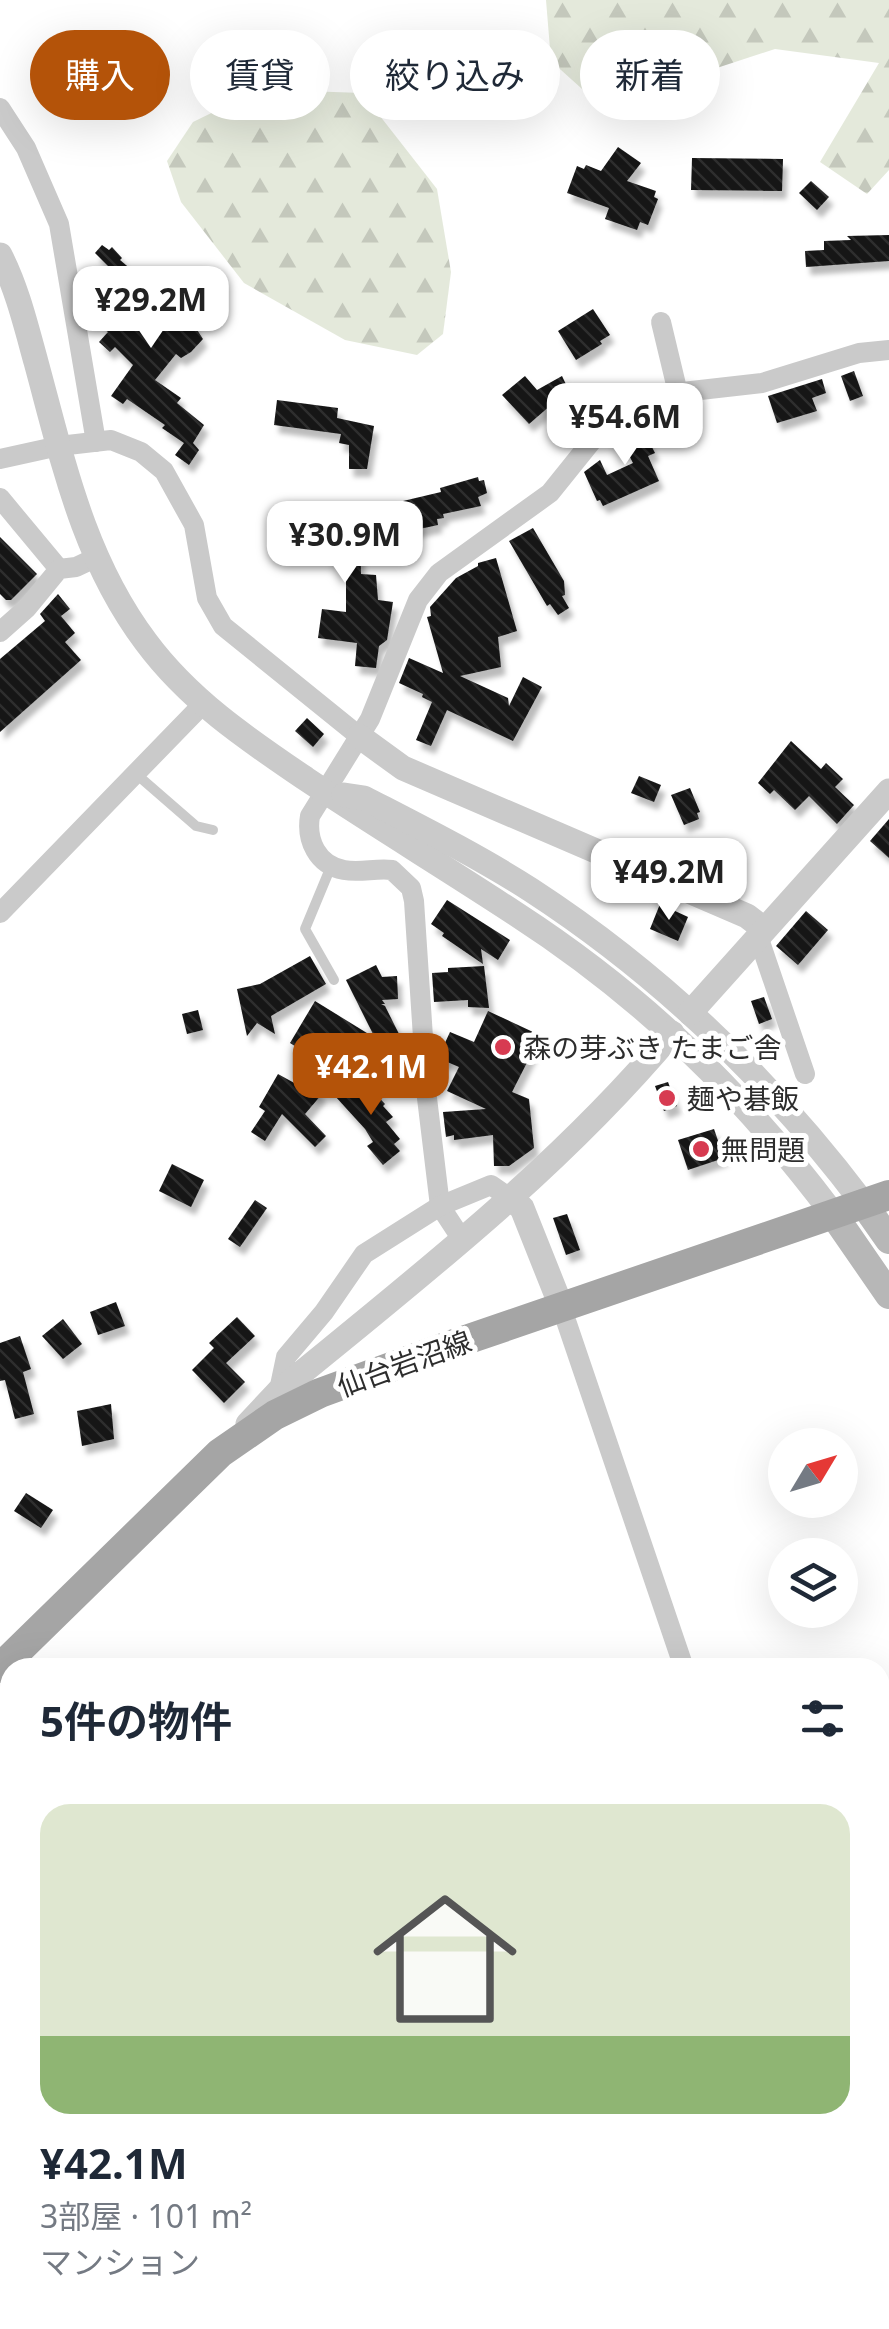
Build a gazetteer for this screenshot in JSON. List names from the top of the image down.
{
  "streets": {
    "main road": ["仙台岩沼線"]
  },
  "places": ["森の芽ぶき たまご舎", "麺や碁飯", "無問題"],
  "north": "top right",
  "page": {
    "chip": [
      "購入",
      "賃貸",
      "絞り込み",
      "新着"
    ],
    "price": [
      "¥29.2M",
      "¥54.6M",
      "¥30.9M",
      "¥49.2M",
      "¥42.1M"
    ],
    "heading": "5件の物件",
    "list": [
      {
        "name": "¥42.1M",
        "note": "3部屋 · 101 m² · マンション"
      }
    ]
  }
}
